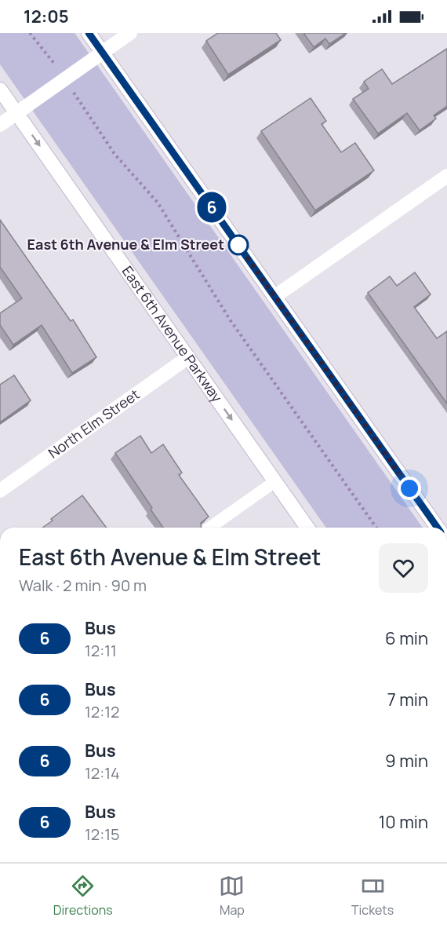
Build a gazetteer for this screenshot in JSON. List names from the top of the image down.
{
  "streets": {
    "main road": ["East 6th Avenue Parkway", "North Elm Street"]
  },
  "crossings": [
    ["East 6th Avenue Parkway", "North Elm Street"]
  ],
  "places": ["East 6th Avenue & Elm Street"],
  "lines": ["bus line 6"],
  "page": {
    "status": "12:05",
    "on_map": "6",
    "heading": ["East 6th Avenue & Elm Street", "Walk · 2 min · 90 m"],
    "list": [
      {
        "mark": "6",
        "name": "Bus",
        "note": "12:11",
        "value": "6 min"
      },
      {
        "mark": "6",
        "name": "Bus",
        "note": "12:12",
        "value": "7 min"
      },
      {
        "mark": "6",
        "name": "Bus",
        "note": "12:14",
        "value": "9 min"
      },
      {
        "mark": "6",
        "name": "Bus",
        "note": "12:15",
        "value": "10 min"
      }
    ],
    "tabs": ["Directions", "Map", "Tickets"]
  }
}
